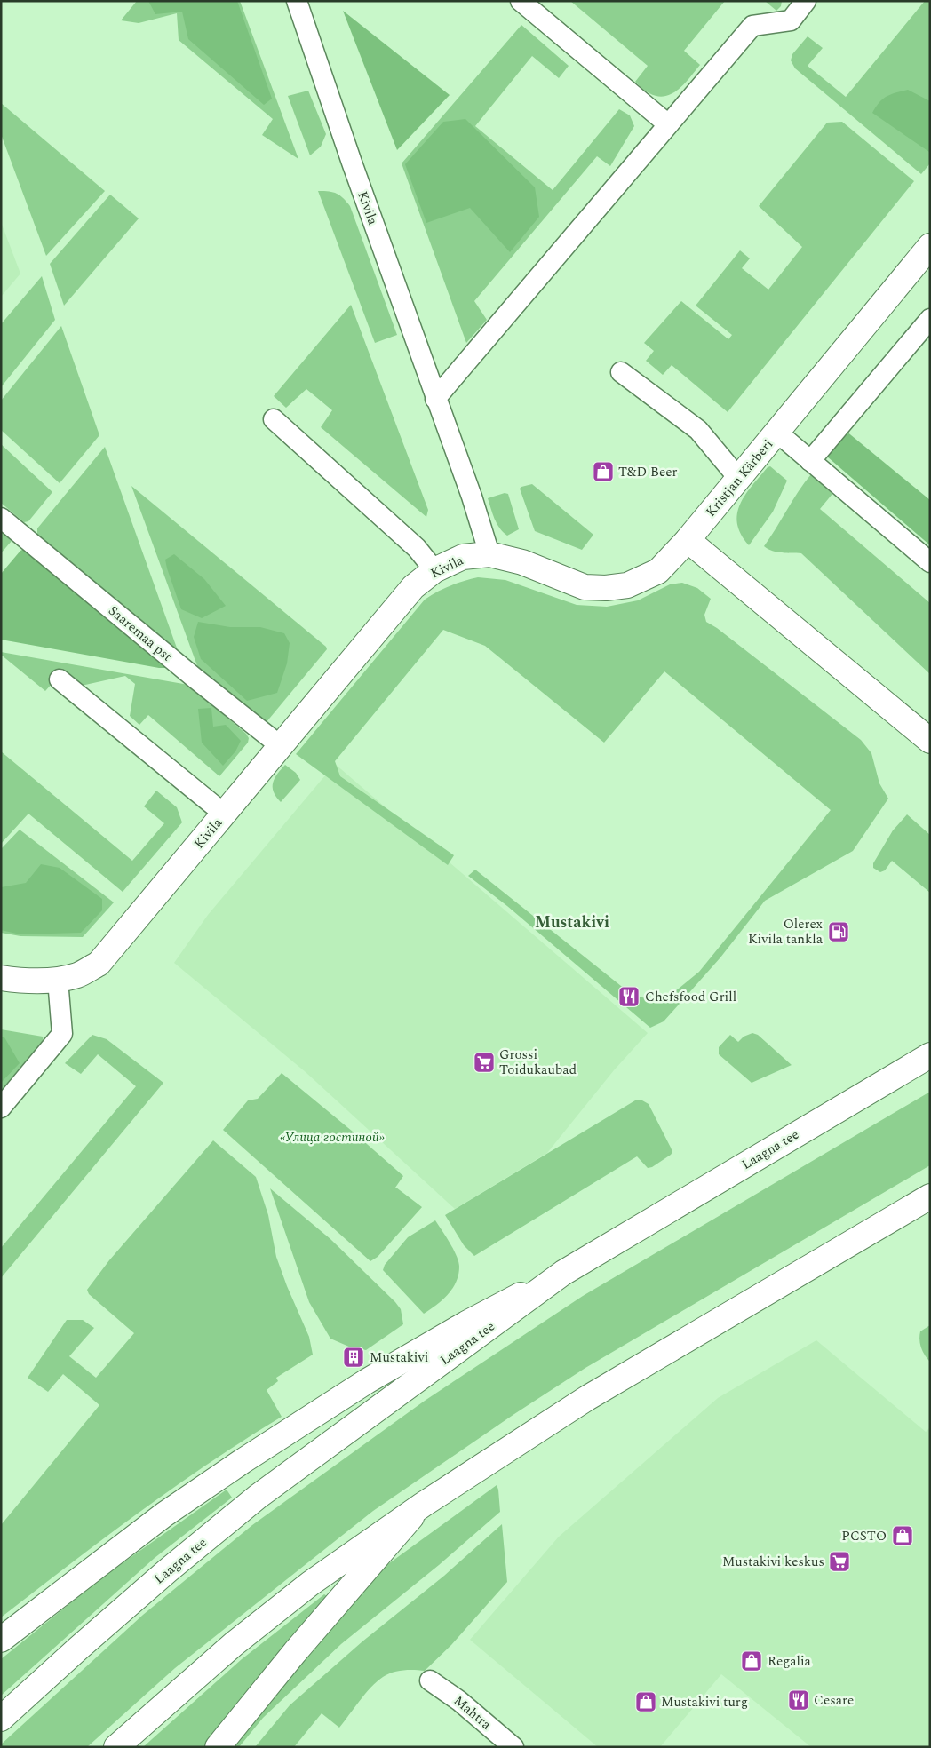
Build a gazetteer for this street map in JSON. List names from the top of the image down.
{
  "streets": {
    "main road": ["Kivila", "Kristjan Kärberi", "Laagna tee"],
    "street": ["Saaremaa pst", "Mahtra"]
  },
  "crossings": [
    ["Kivila", "Kristjan Kärberi"],
    ["Kivila", "Saaremaa pst"]
  ],
  "districts": ["Mustakivi"],
  "parks": ["«Улица гостиной»"],
  "places": {
    "shop": [
      "T&D Beer",
      "PCSTO",
      "Regalia",
      "Mustakivi turg"
    ],
    "fuel station": ["Olerex Kivila tankla"],
    "restaurant": ["Chefsfood Grill", "Cesare"],
    "supermarket": ["Grossi Toidukaubad", "Mustakivi keskus"],
    "building": ["Mustakivi"]
  }
}
